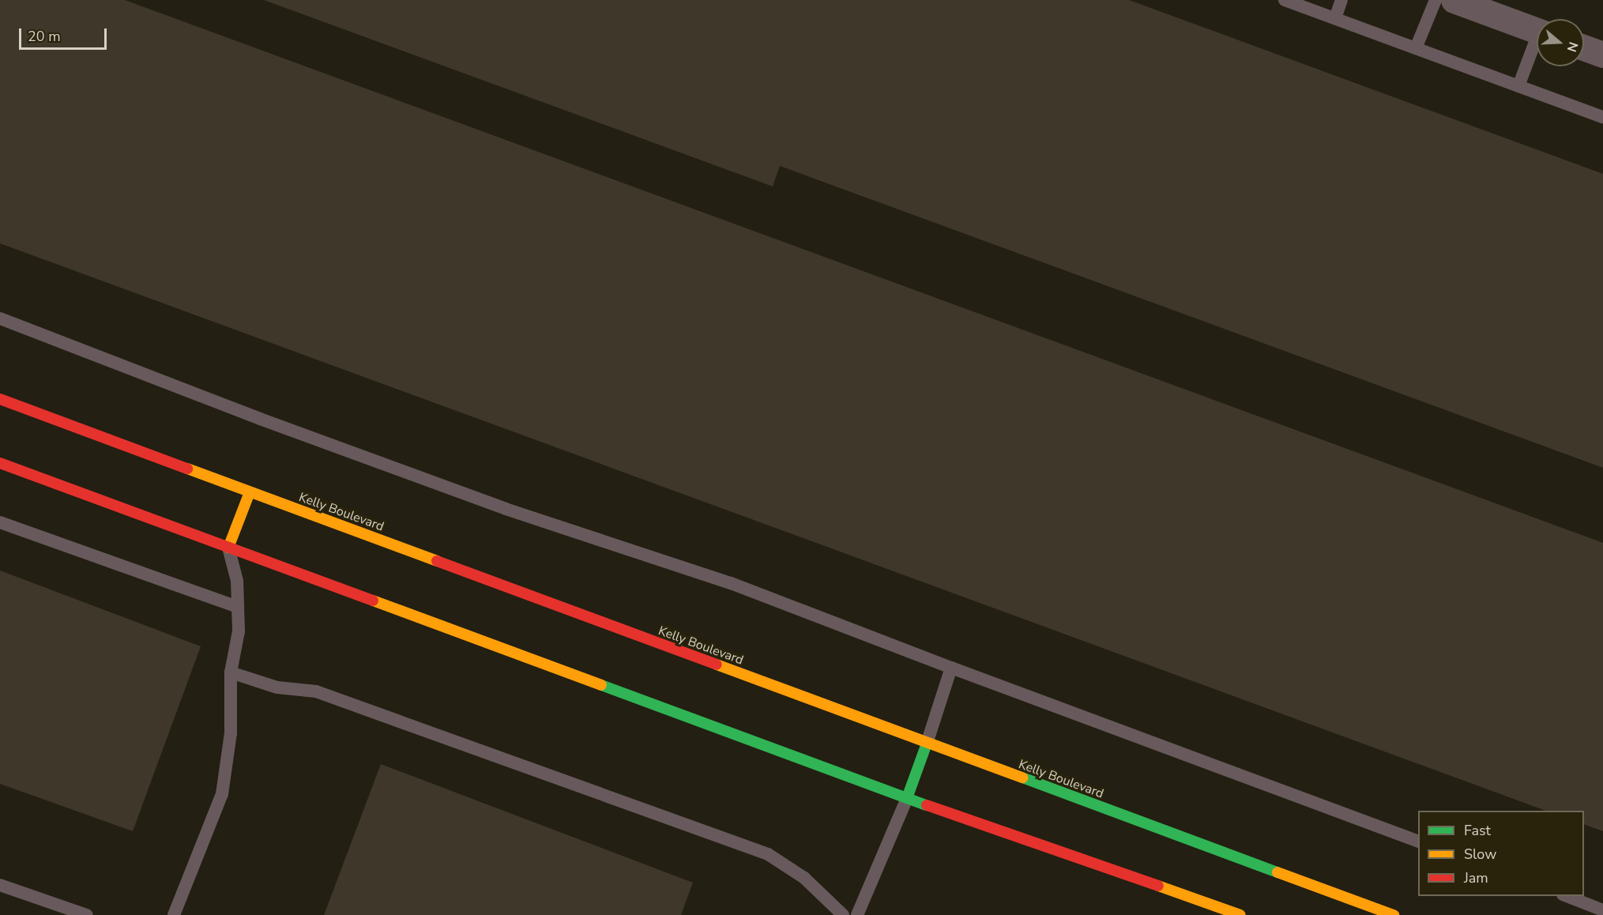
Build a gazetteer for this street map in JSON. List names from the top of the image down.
{
  "streets": {
    "street": ["Kelly Boulevard"]
  },
  "legend": ["Fast", "Slow", "Jam"],
  "scale_bar": "20 m",
  "north": "right"
}
